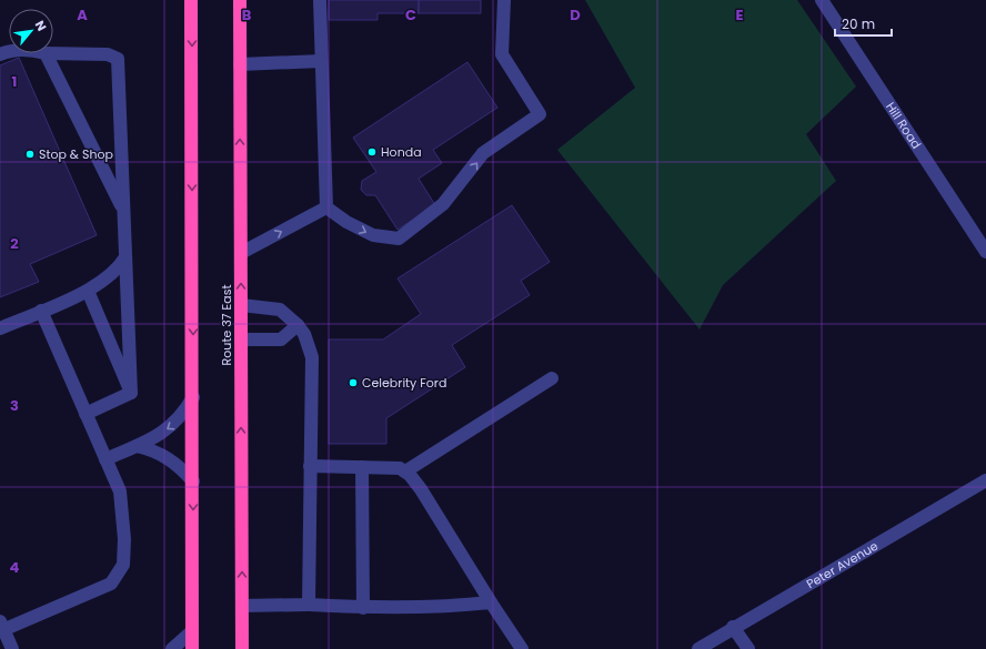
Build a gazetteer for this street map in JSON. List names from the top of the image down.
{
  "streets": {
    "highway": ["Route 37 East"],
    "street": ["Hill Road", "Peter Avenue"]
  },
  "places": ["Honda", "Stop & Shop", "Celebrity Ford"],
  "scale_bar": "20 m",
  "north": "top right",
  "grid": {
    "columns": [
      "A",
      "B",
      "C",
      "D",
      "E"
    ],
    "rows": [
      "1",
      "2",
      "3",
      "4"
    ]
  }
}
